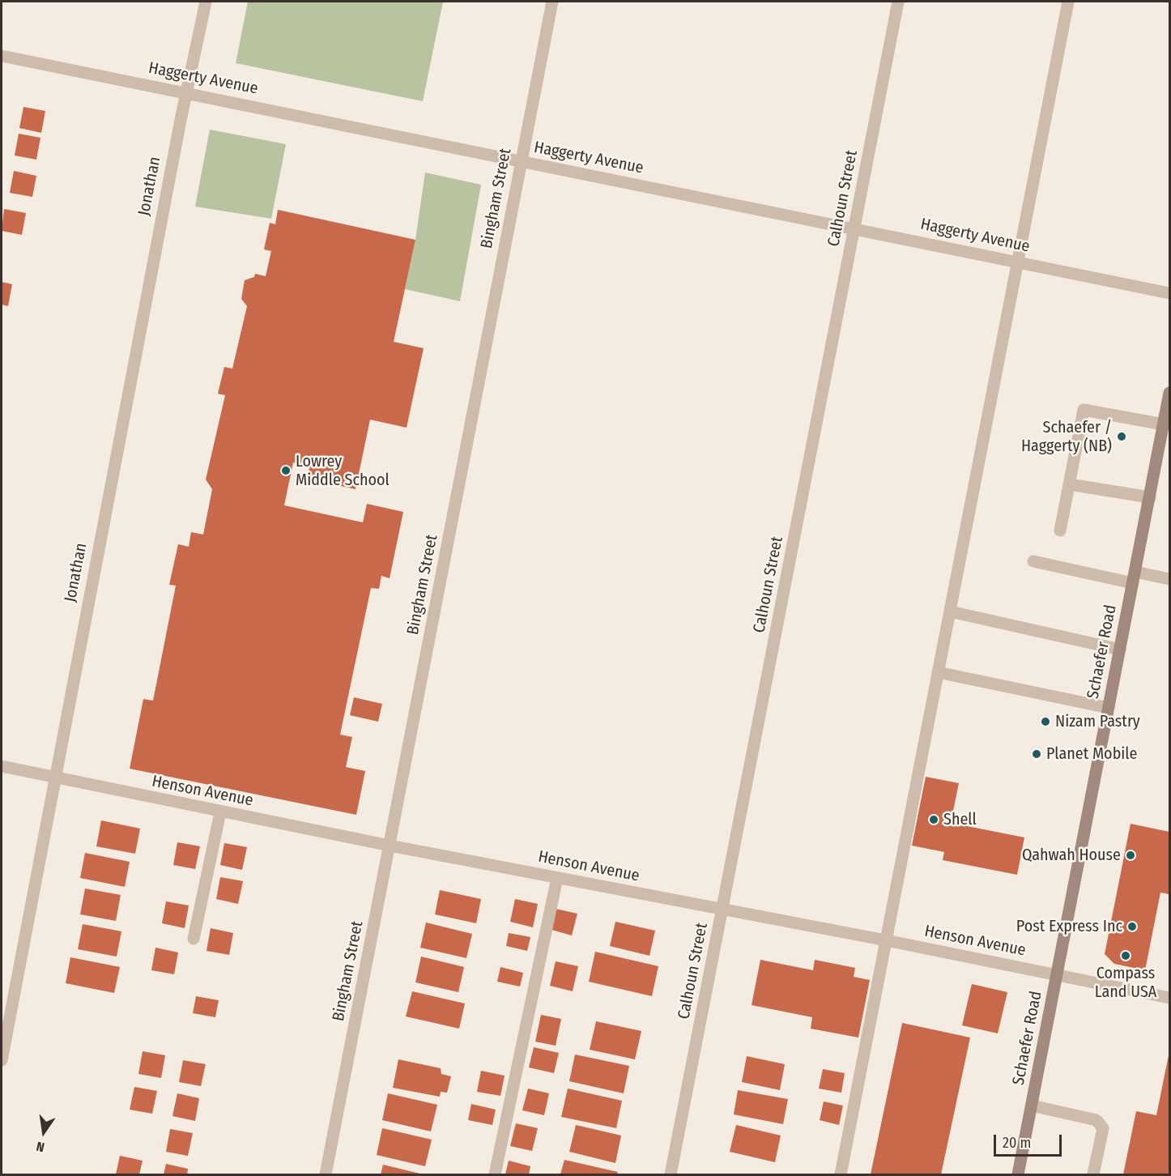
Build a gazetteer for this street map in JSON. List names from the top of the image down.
{
  "streets": {
    "main road": ["Schaefer Road"],
    "street": [
      "Haggerty Avenue",
      "Jonathan",
      "Bingham Street",
      "Calhoun Street",
      "Henson Avenue"
    ]
  },
  "crossings": [
    ["Haggerty Avenue", "Jonathan"],
    ["Haggerty Avenue", "Bingham Street"],
    ["Haggerty Avenue", "Calhoun Street"],
    ["Jonathan", "Henson Avenue"],
    ["Bingham Street", "Henson Avenue"],
    ["Calhoun Street", "Henson Avenue"],
    ["Schaefer Road", "Henson Avenue"]
  ],
  "places": [
    "Schaefer / Haggerty (NB)",
    "Lowrey Middle School",
    "Nizam Pastry",
    "Planet Mobile",
    "Shell",
    "Qahwah House",
    "Post Express Inc",
    "Compass Land USA"
  ],
  "scale_bar": "20 m",
  "north": "bottom"
}
